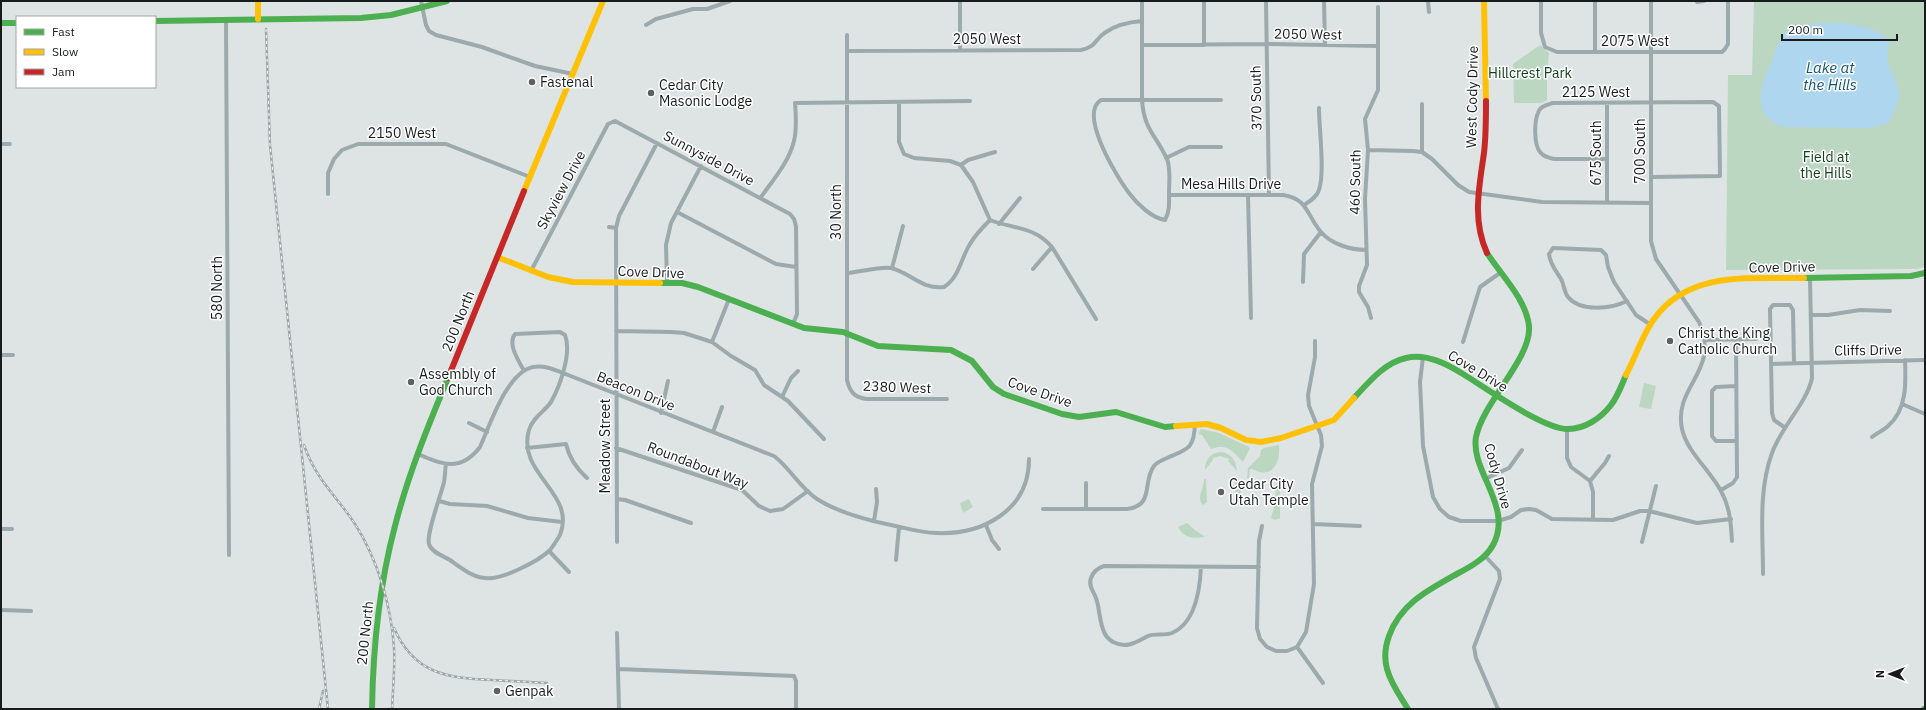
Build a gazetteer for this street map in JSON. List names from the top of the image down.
{
  "streets": {
    "main road": [
      "West Cody Drive",
      "Cove Drive",
      "200 North",
      "Cody Drive"
    ],
    "street": [
      "2050 West",
      "2075 West",
      "2125 West",
      "370 South",
      "2150 West",
      "700 South",
      "675 South",
      "Sunnyside Drive",
      "460 South",
      "Mesa Hills Drive",
      "Skyview Drive",
      "30 North",
      "580 North",
      "Cliffs Drive",
      "2380 West",
      "Beacon Drive",
      "Meadow Street",
      "Roundabout Way"
    ]
  },
  "crossings": [
    ["2050 West", "370 South"],
    ["2050 West", "460 South"],
    ["2050 West", "Mesa Hills Drive"],
    ["2050 West", "30 North"],
    ["2075 West", "700 South"],
    ["2125 West", "700 South"],
    ["2125 West", "675 South"],
    ["West Cody Drive", "Cody Drive"],
    ["370 South", "Mesa Hills Drive"],
    ["2150 West", "200 North"],
    ["700 South", "Cove Drive"],
    ["Sunnyside Drive", "Skyview Drive"],
    ["Sunnyside Drive", "Meadow Street"],
    ["460 South", "Mesa Hills Drive"],
    ["Skyview Drive", "Cove Drive"],
    ["30 North", "Cove Drive"],
    ["30 North", "2380 West"],
    ["Cove Drive", "200 North"],
    ["Cove Drive", "Meadow Street"],
    ["Cove Drive", "Cody Drive"],
    ["Beacon Drive", "Meadow Street"],
    ["Beacon Drive", "Roundabout Way"],
    ["Meadow Street", "Roundabout Way"]
  ],
  "water": ["Lake at the Hills"],
  "parks": ["Hillcrest Park", "Field at the Hills"],
  "places": [
    "Fastenal",
    "Cedar City Masonic Lodge",
    "Christ the King Catholic Church",
    "Assembly of God Church",
    "Cedar City Utah Temple",
    "Genpak"
  ],
  "legend": ["Fast", "Slow", "Jam"],
  "scale_bar": "200 m",
  "north": "left"
}
